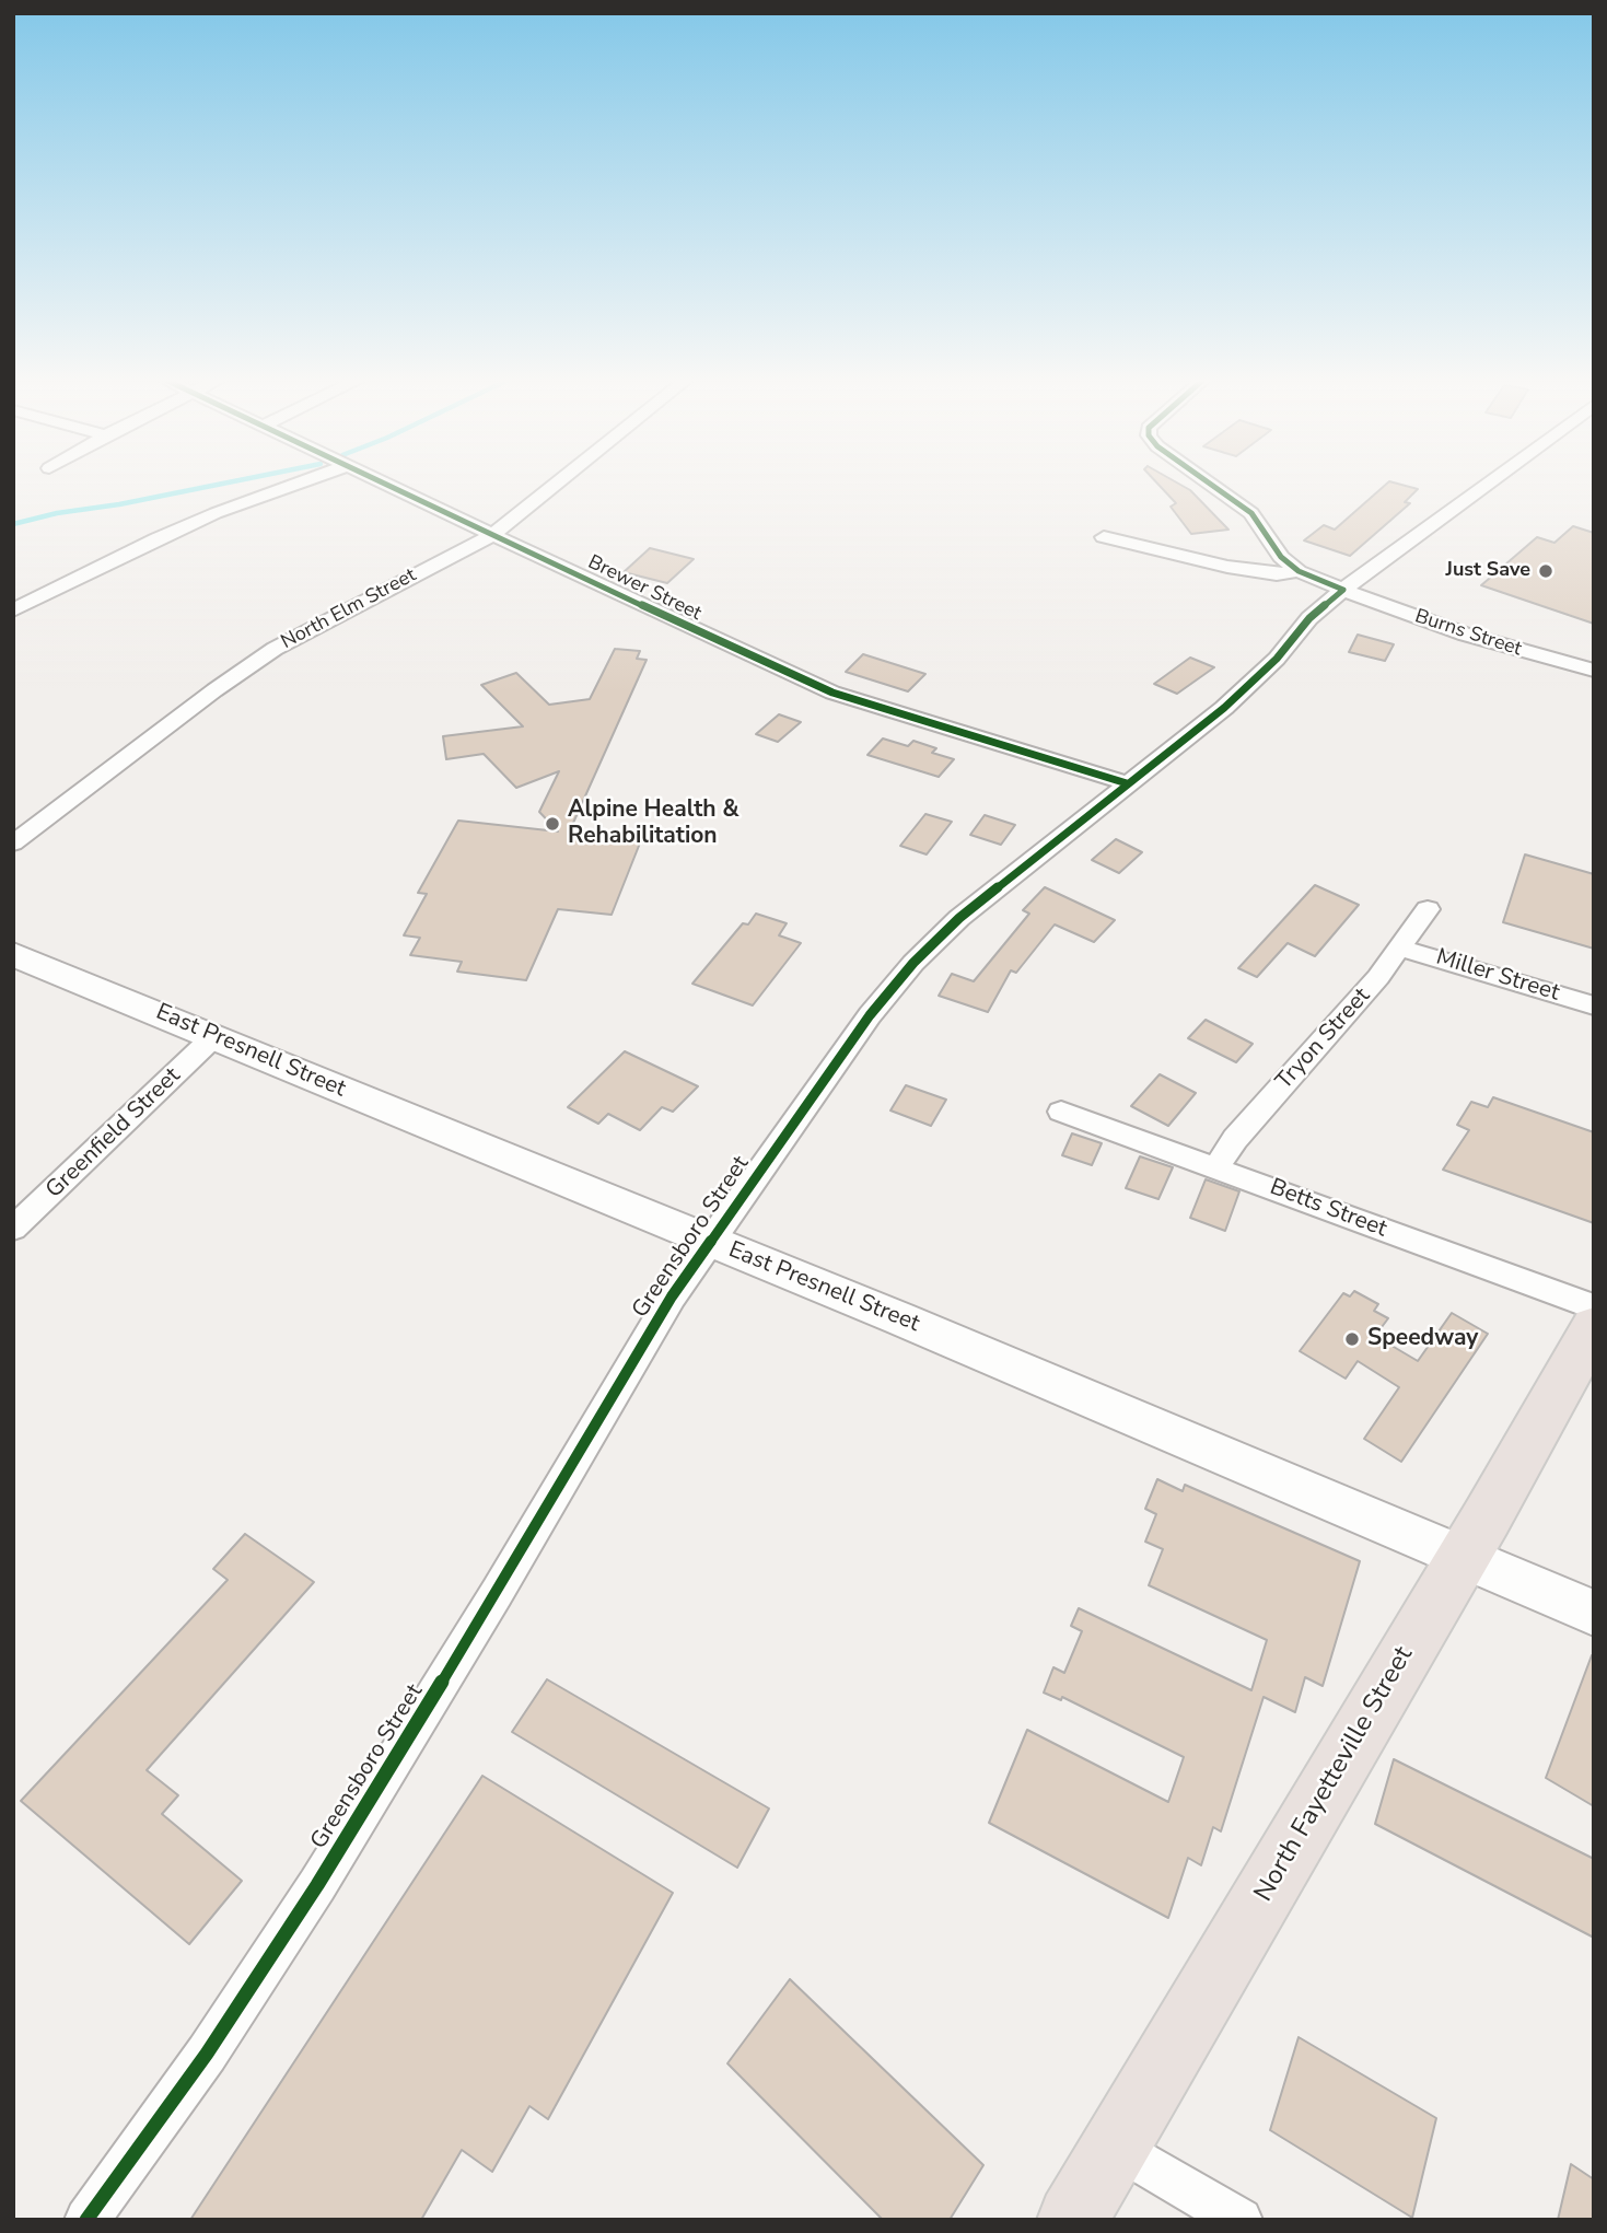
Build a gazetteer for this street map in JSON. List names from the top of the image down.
{
  "streets": {
    "main road": ["East Presnell Street", "North Fayetteville Street"],
    "street": [
      "Brewer Street",
      "North Elm Street",
      "Burns Street",
      "Miller Street",
      "Tryon Street",
      "Greenfield Street",
      "Betts Street",
      "Greensboro Street"
    ]
  },
  "crossings": [
    ["Brewer Street", "North Elm Street"],
    ["Brewer Street", "Greensboro Street"],
    ["Burns Street", "Greensboro Street"],
    ["Miller Street", "Tryon Street"],
    ["Tryon Street", "Betts Street"],
    ["East Presnell Street", "Greenfield Street"],
    ["East Presnell Street", "Greensboro Street"],
    ["East Presnell Street", "North Fayetteville Street"]
  ],
  "places": ["Just Save", "Alpine Health & Rehabilitation", "Speedway"]
}
